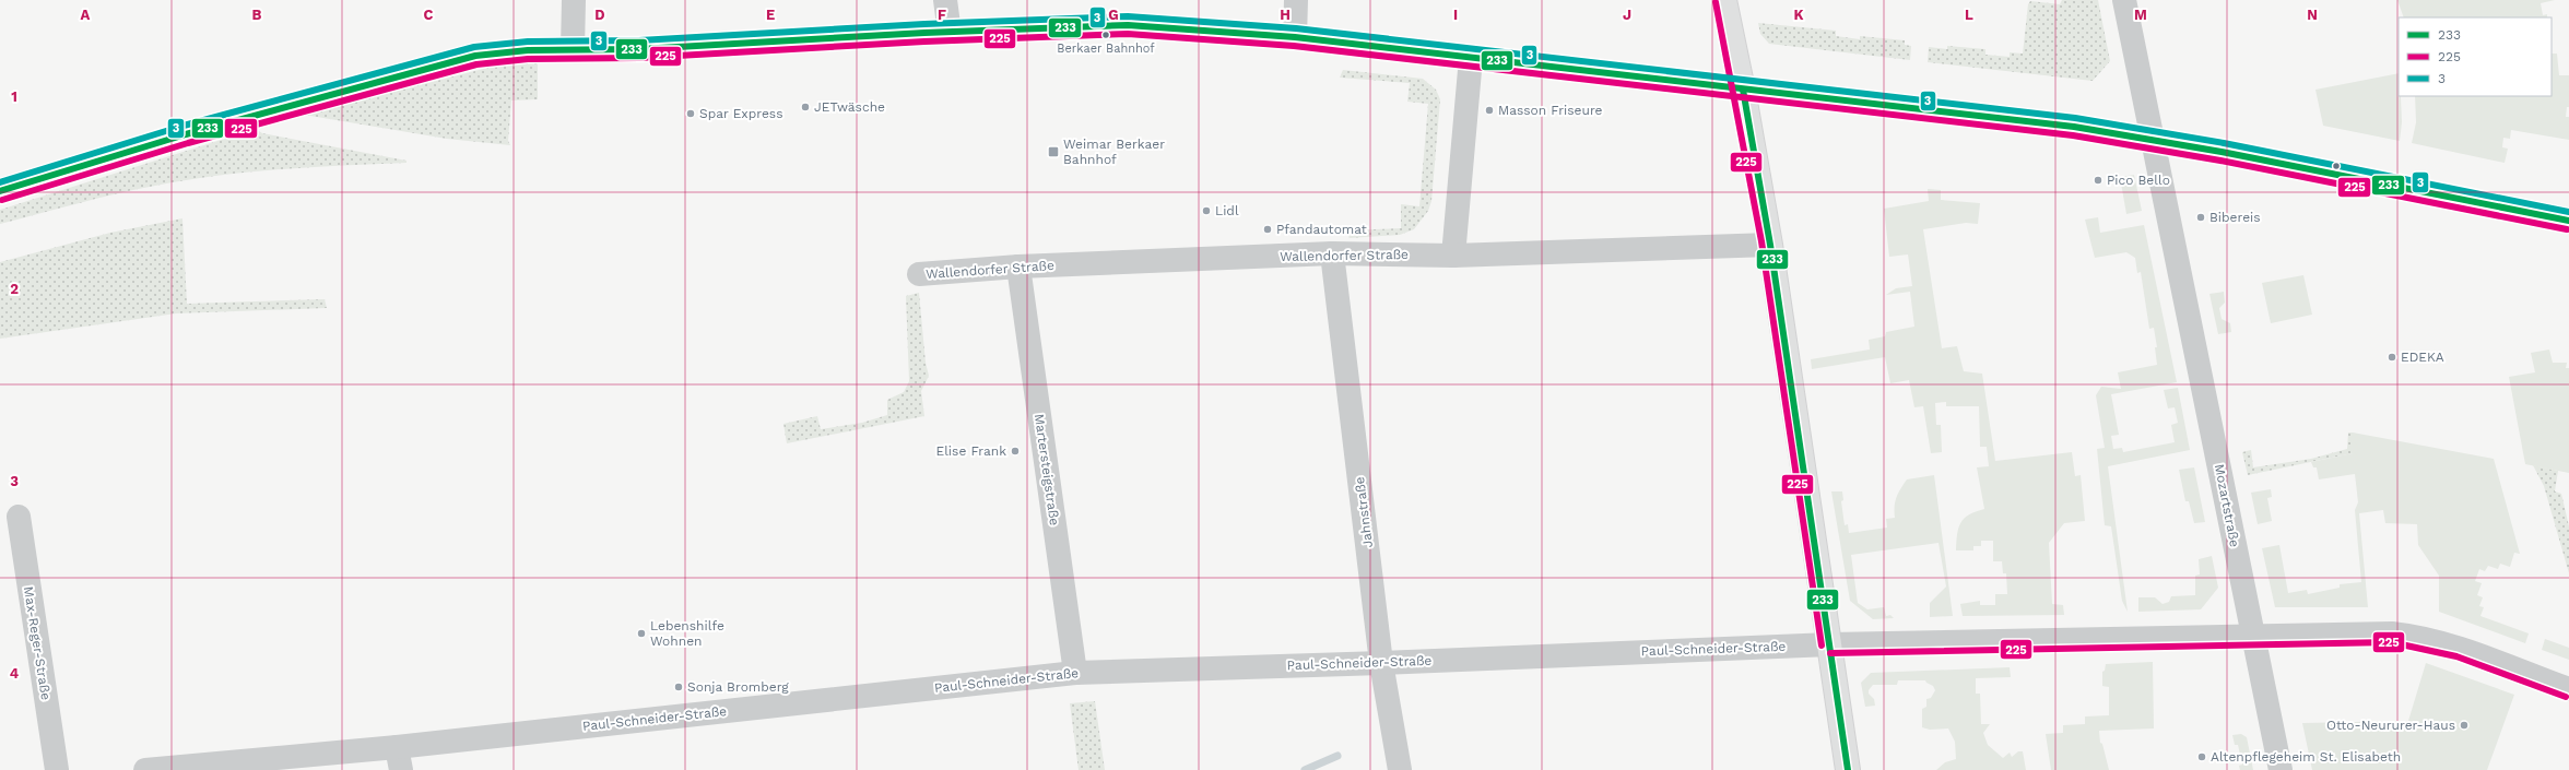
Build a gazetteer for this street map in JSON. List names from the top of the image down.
{
  "streets": {
    "street": [
      "Wallendorfer Straße",
      "Martersteigstraße",
      "Mozartstraße",
      "Jahnstraße",
      "Max-Reger-Straße",
      "Paul-Schneider-Straße"
    ]
  },
  "crossings": [
    ["Wallendorfer Straße", "Martersteigstraße"],
    ["Wallendorfer Straße", "Jahnstraße"],
    ["Martersteigstraße", "Paul-Schneider-Straße"],
    ["Mozartstraße", "Paul-Schneider-Straße"],
    ["Jahnstraße", "Paul-Schneider-Straße"]
  ],
  "places": {
    "other": [
      "Berkaer Bahnhof",
      "JETwäsche",
      "Masson Friseure",
      "Spar Express",
      "Pico Bello",
      "Lidl",
      "Bibereis",
      "Pfandautomat",
      "EDEKA",
      "Elise Frank",
      "Lebenshilfe Wohnen",
      "Sonja Bromberg",
      "Otto-Neururer-Haus",
      "Altenpflegeheim St. Elisabeth"
    ],
    "transit": ["Weimar Berkaer Bahnhof"]
  },
  "lines": ["transit line 225", "transit line 3", "transit line 233"],
  "legend": ["233", "225", "3"],
  "grid": {
    "columns": [
      "A",
      "B",
      "C",
      "D",
      "E",
      "F",
      "G",
      "H",
      "I",
      "J",
      "K",
      "L",
      "M",
      "N"
    ],
    "rows": [
      "1",
      "2",
      "3",
      "4"
    ]
  }
}
